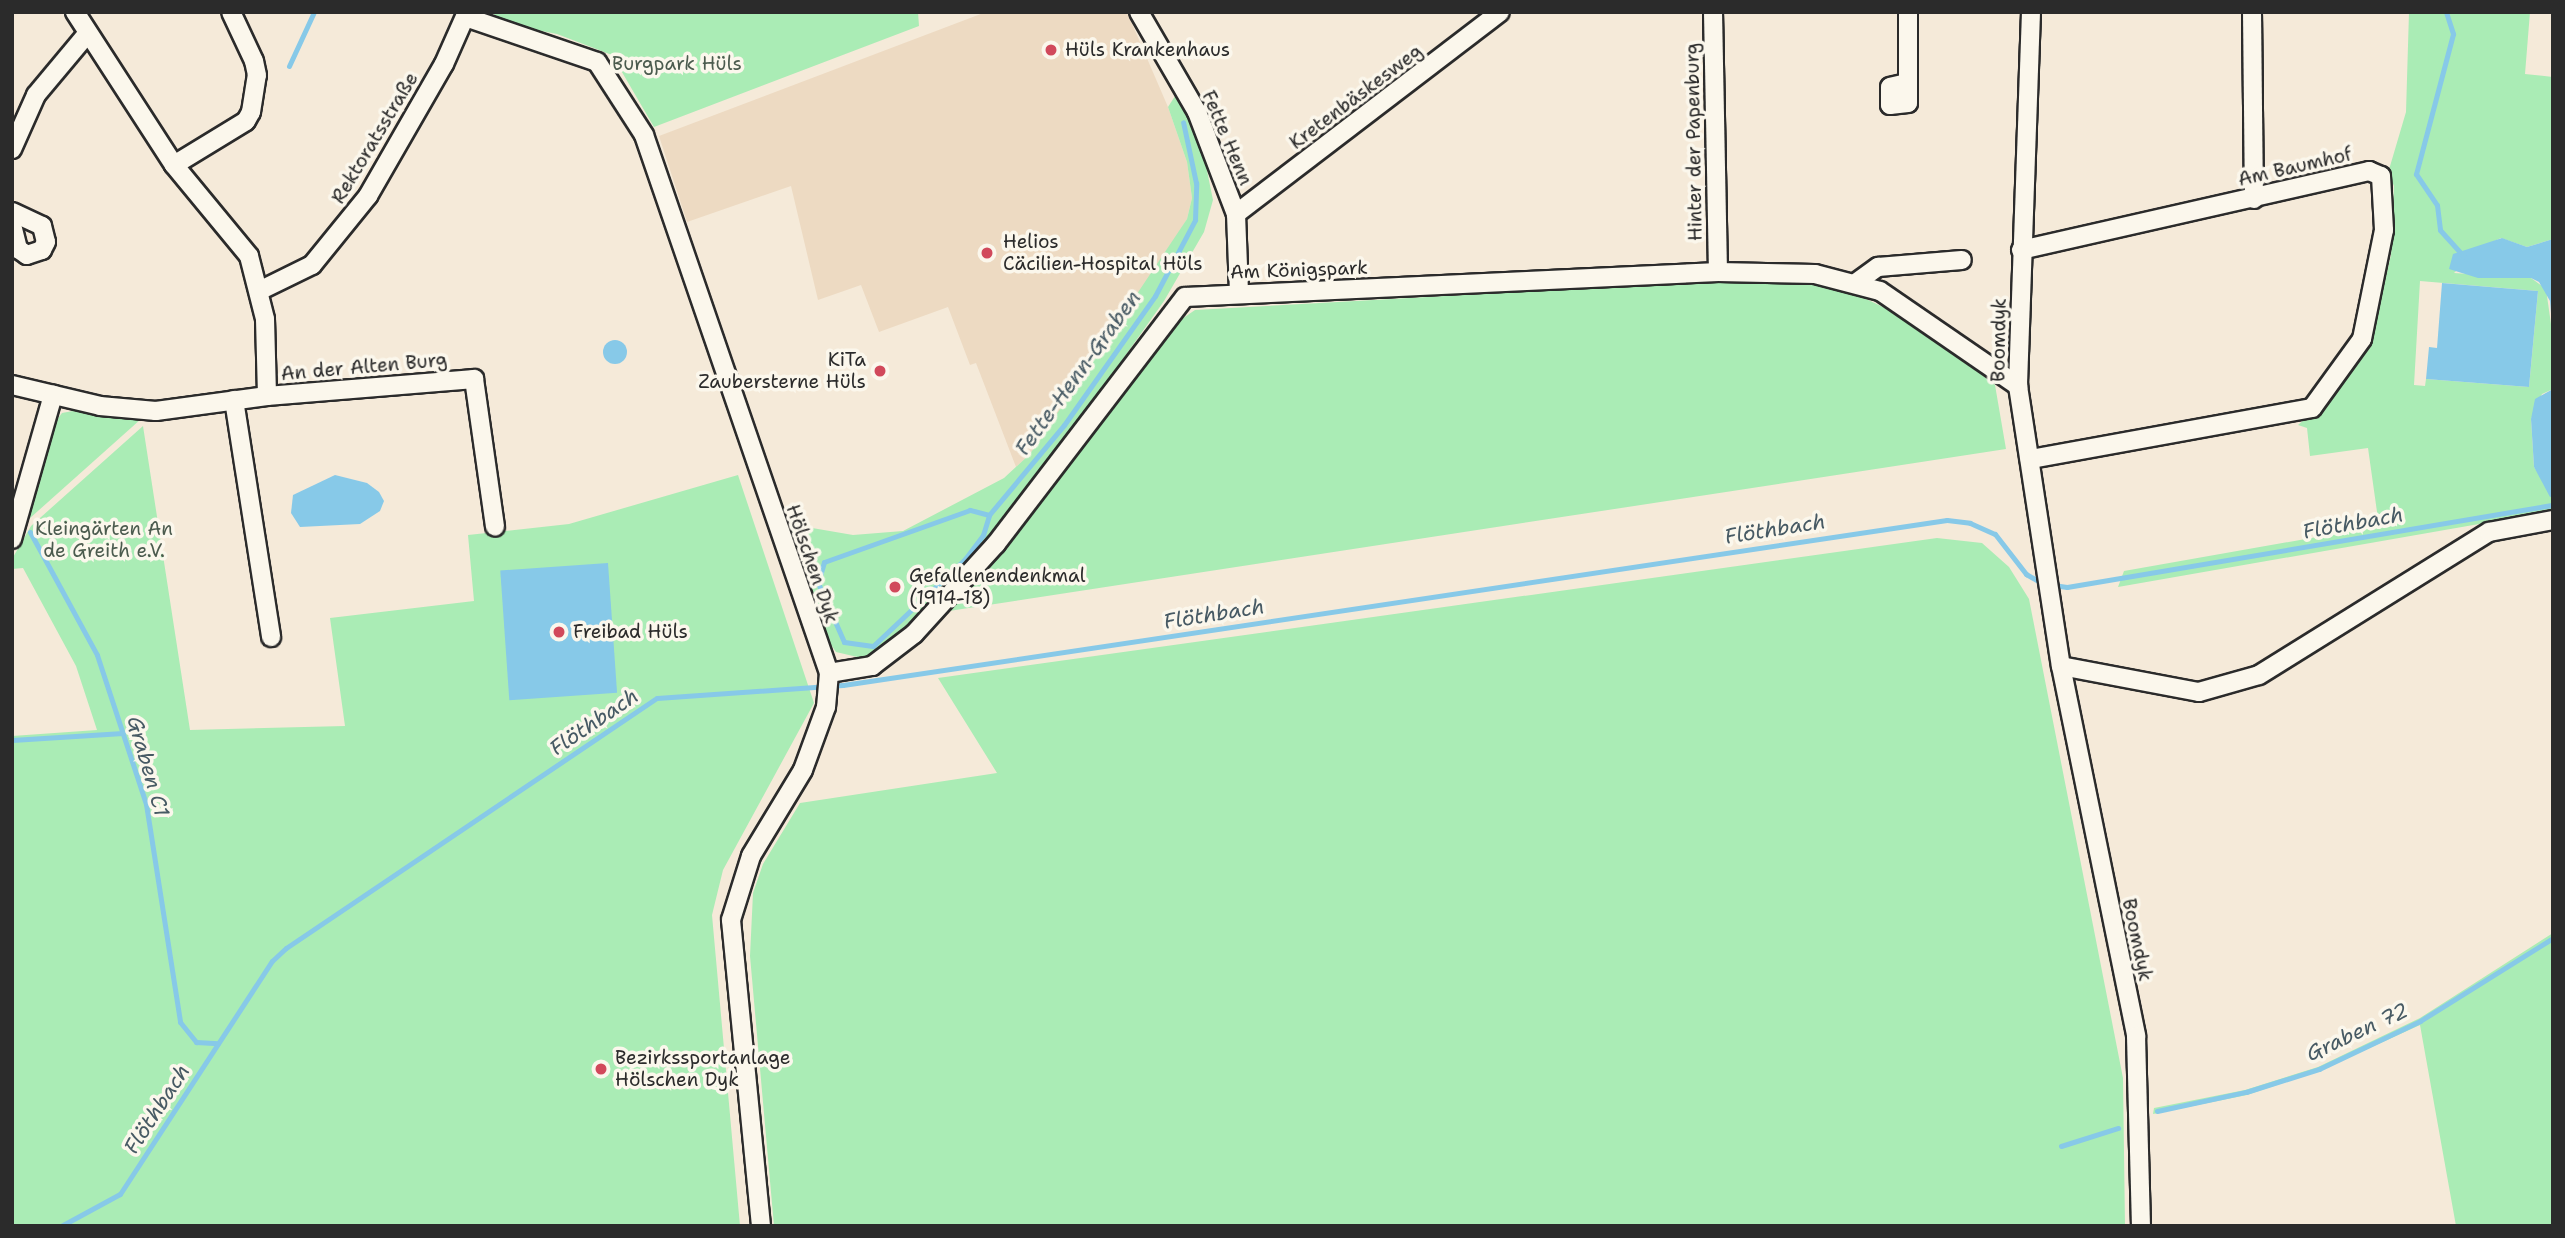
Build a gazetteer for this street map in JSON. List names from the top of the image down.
{
  "streets": {
    "street": [
      "Kretenbäskesweg",
      "Rektoratsstraße",
      "Fette Henn",
      "Hinter der Papenburg",
      "Am Baumhof",
      "Am Königspark",
      "Boomdyk",
      "An der Alten Burg",
      "Hölschen Dyk"
    ]
  },
  "crossings": [
    ["Kretenbäskesweg", "Fette Henn"],
    ["Rektoratsstraße", "Hölschen Dyk"],
    ["Fette Henn", "Am Königspark"],
    ["Hinter der Papenburg", "Am Königspark"],
    ["Am Baumhof", "Boomdyk"],
    ["Am Königspark", "Boomdyk"],
    ["Am Königspark", "Hölschen Dyk"]
  ],
  "water": [
    "Fette-Henn-Graben",
    "Flöthbach",
    "Graben C1",
    "Graben 72"
  ],
  "parks": ["Burgpark Hüls", "Kleingärten An de Greith e.V."],
  "places": [
    "Hüls Krankenhaus",
    "Helios Cäcilien-Hospital Hüls",
    "KiTa Zaubersterne Hüls",
    "Gefallenendenkmal (1914-18)",
    "Freibad Hüls",
    "Bezirkssportanlage Hölschen Dyk"
  ]
}
